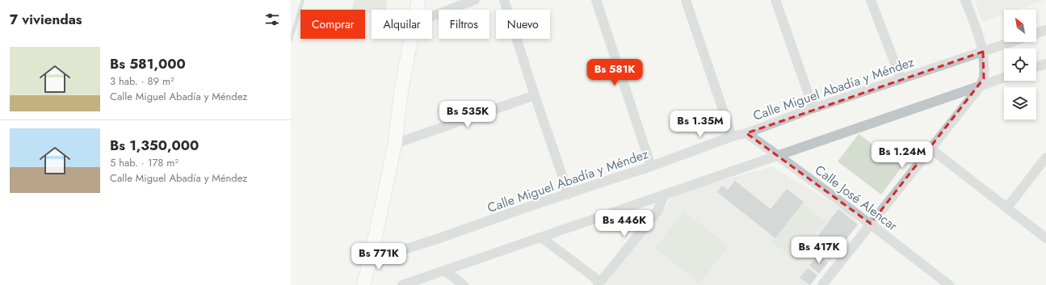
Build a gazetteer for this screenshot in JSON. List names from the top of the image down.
{
  "streets": {
    "street": ["Calle Miguel Abadía y Méndez", "Calle José Alencar"]
  },
  "crossings": [
    ["Calle Miguel Abadía y Méndez", "Calle José Alencar"]
  ],
  "north": "top left",
  "page": {
    "heading": "7 viviendas",
    "chip": [
      "Comprar",
      "Alquilar",
      "Filtros",
      "Nuevo"
    ],
    "list": [
      {
        "name": "Bs 581,000",
        "note": "3 hab. · 89 m² · Calle Miguel Abadía y Méndez"
      },
      {
        "name": "Bs 1,350,000",
        "note": "5 hab. · 178 m² · Calle Miguel Abadía y Méndez"
      }
    ],
    "price": [
      "Bs 581K",
      "Bs 535K",
      "Bs 1.35M",
      "Bs 1.24M",
      "Bs 446K",
      "Bs 417K",
      "Bs 771K"
    ]
  }
}
